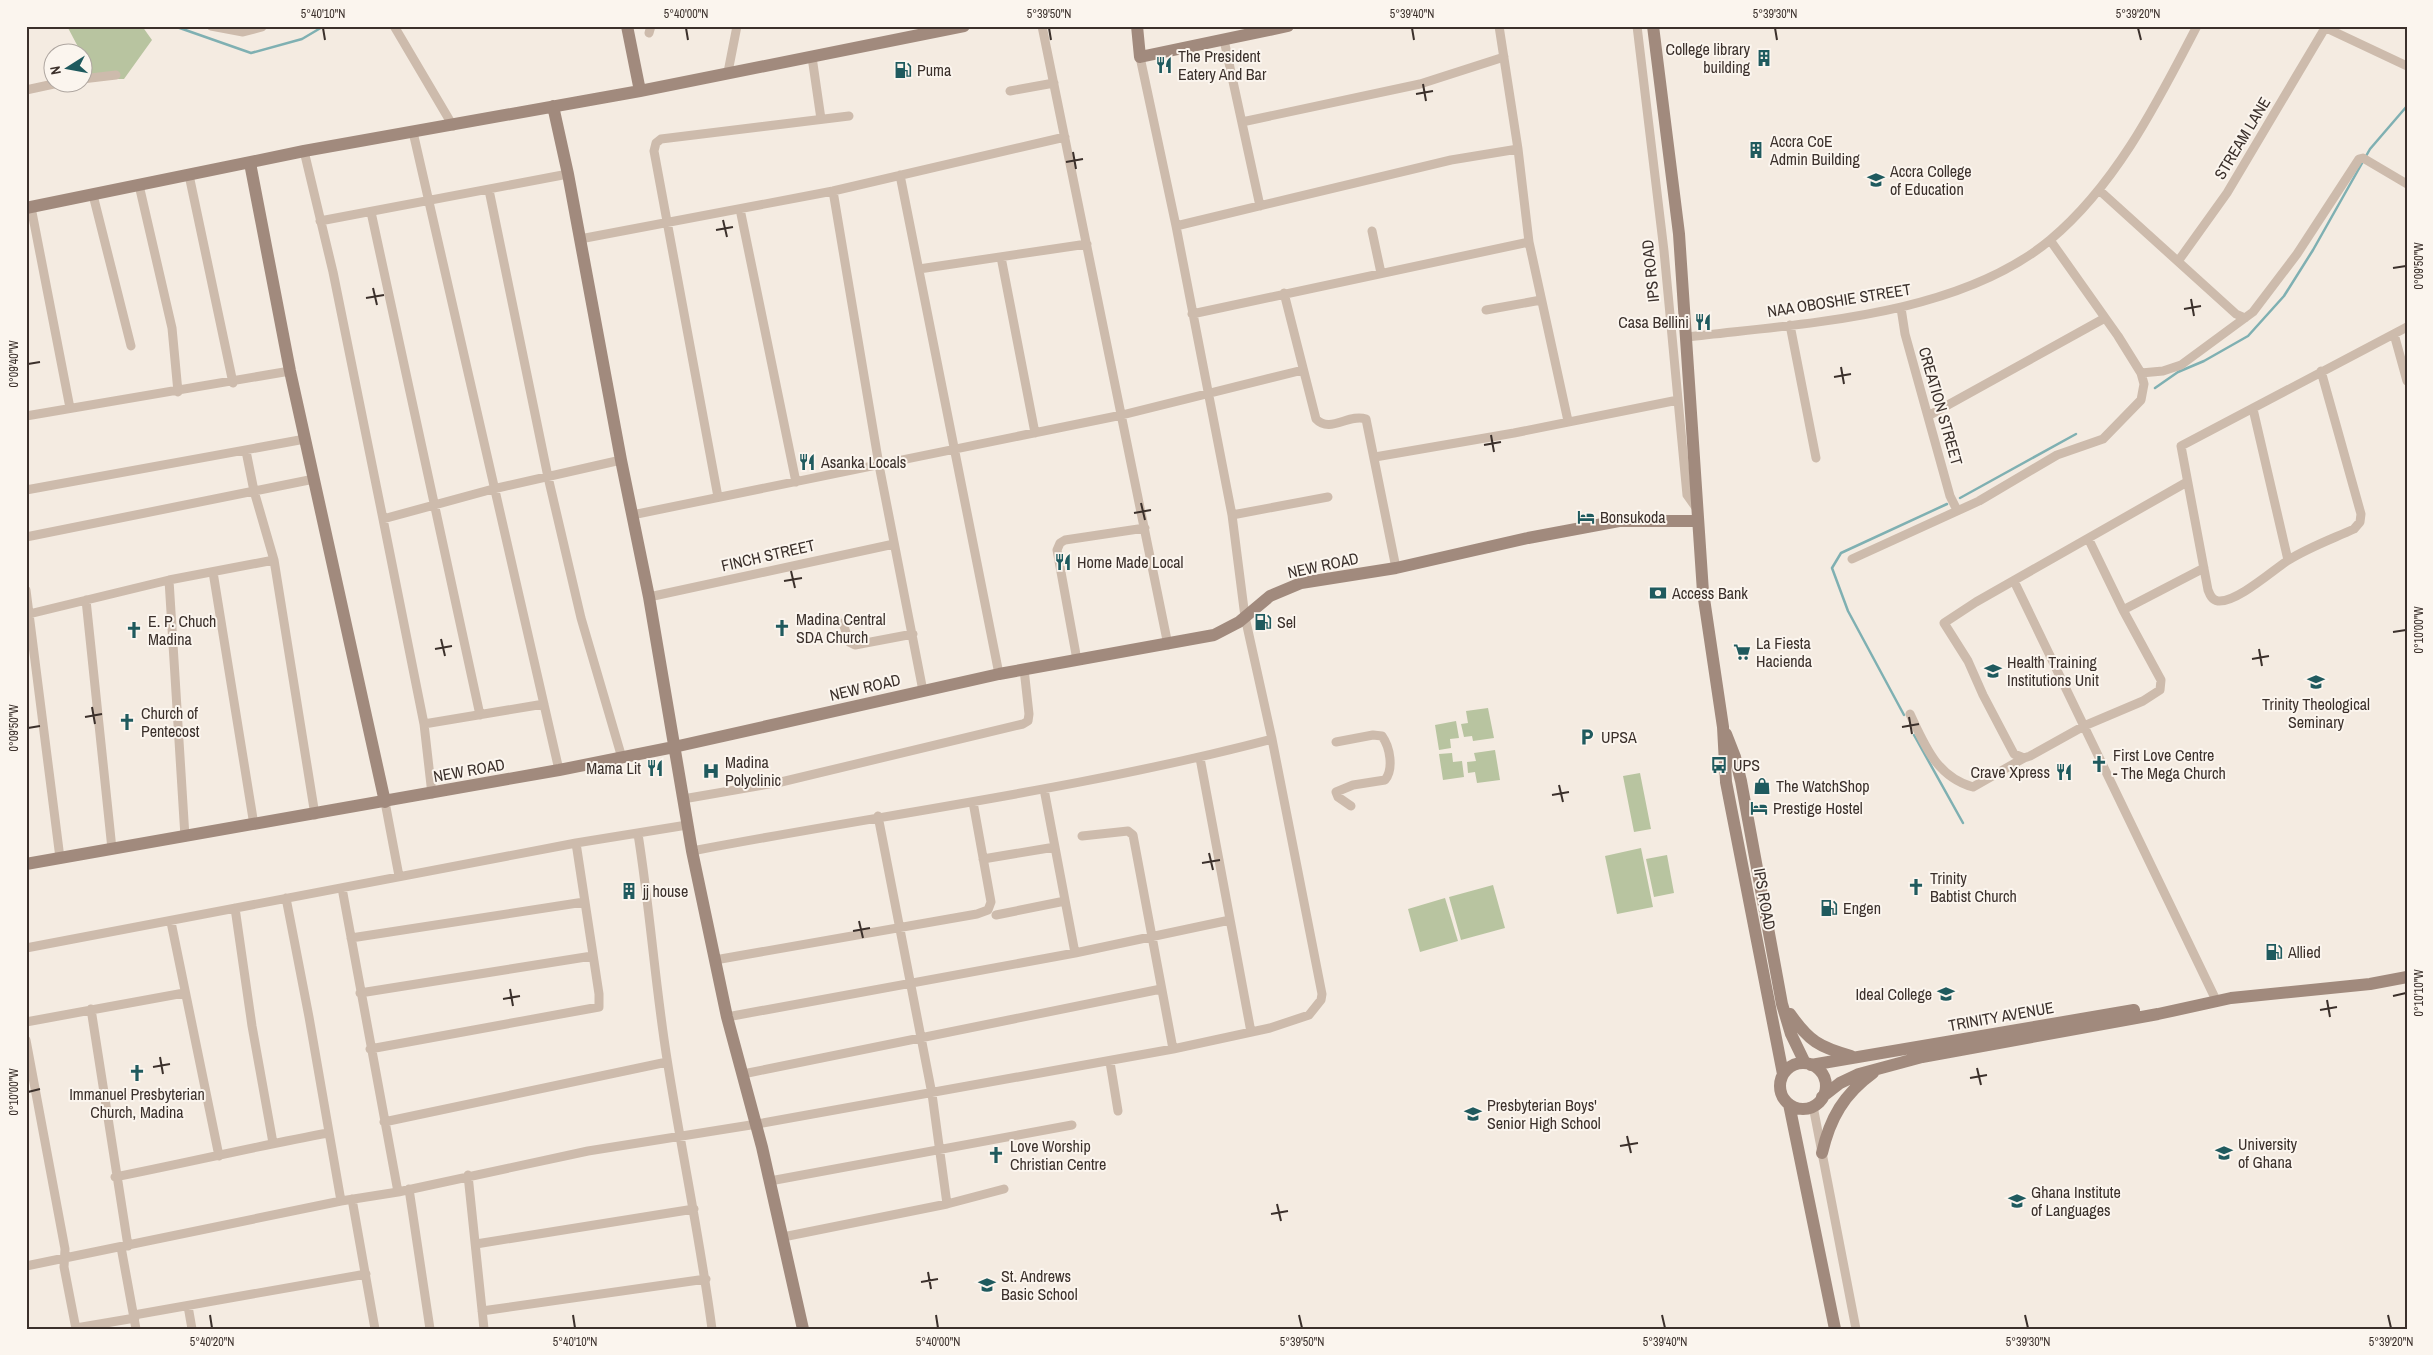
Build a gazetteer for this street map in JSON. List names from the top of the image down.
{
  "streets": {
    "street": [
      "STREAM LANE",
      "IPS ROAD",
      "NAA OBOSHIE STREET",
      "CREATION STREET",
      "FINCH STREET",
      "NEW ROAD",
      "TRINITY AVENUE"
    ]
  },
  "crossings": [
    ["IPS ROAD", "NAA OBOSHIE STREET"],
    ["IPS ROAD", "NEW ROAD"],
    ["IPS ROAD", "TRINITY AVENUE"],
    ["NAA OBOSHIE STREET", "CREATION STREET"]
  ],
  "places": {
    "building": ["College library building", "Accra CoE Admin Building", "jj house"],
    "restaurant": [
      "The President Eatery And Bar",
      "Casa Bellini",
      "Asanka Locals",
      "Home Made Local",
      "Mama Lit",
      "Crave Xpress"
    ],
    "fuel station": [
      "Puma",
      "Sel",
      "Engen",
      "Allied"
    ],
    "school or university": [
      "Accra College of Education",
      "Health Training Institutions Unit",
      "Trinity Theological Seminary",
      "Ideal College",
      "Presbyterian Boys' Senior High School",
      "University of Ghana",
      "Ghana Institute of Languages",
      "St. Andrews Basic School"
    ],
    "hotel": ["Bonsukoda", "Prestige Hostel"],
    "bank": ["Access Bank"],
    "church": [
      "Madina Central SDA Church",
      "E. P. Chuch Madina",
      "Church of Pentecost",
      "First Love Centre - The Mega Church",
      "Trinity Babtist Church",
      "Immanuel Presbyterian Church, Madina",
      "Love Worship Christian Centre"
    ],
    "supermarket": ["La Fiesta Hacienda"],
    "parking": ["UPSA"],
    "bus stop": ["UPS"],
    "hospital": ["Madina Polyclinic"],
    "shop": ["The WatchShop"]
  },
  "north": "left",
  "coordinates": [
    "5°40'10\"N",
    "5°40'00\"N",
    "5°39'50\"N",
    "5°39'40\"N",
    "5°39'30\"N",
    "5°39'20\"N",
    "0°09'50\"W",
    "0°09'40\"W",
    "0°10'00\"W",
    "0°10'10\"W",
    "5°40'20\"N"
  ]
}
